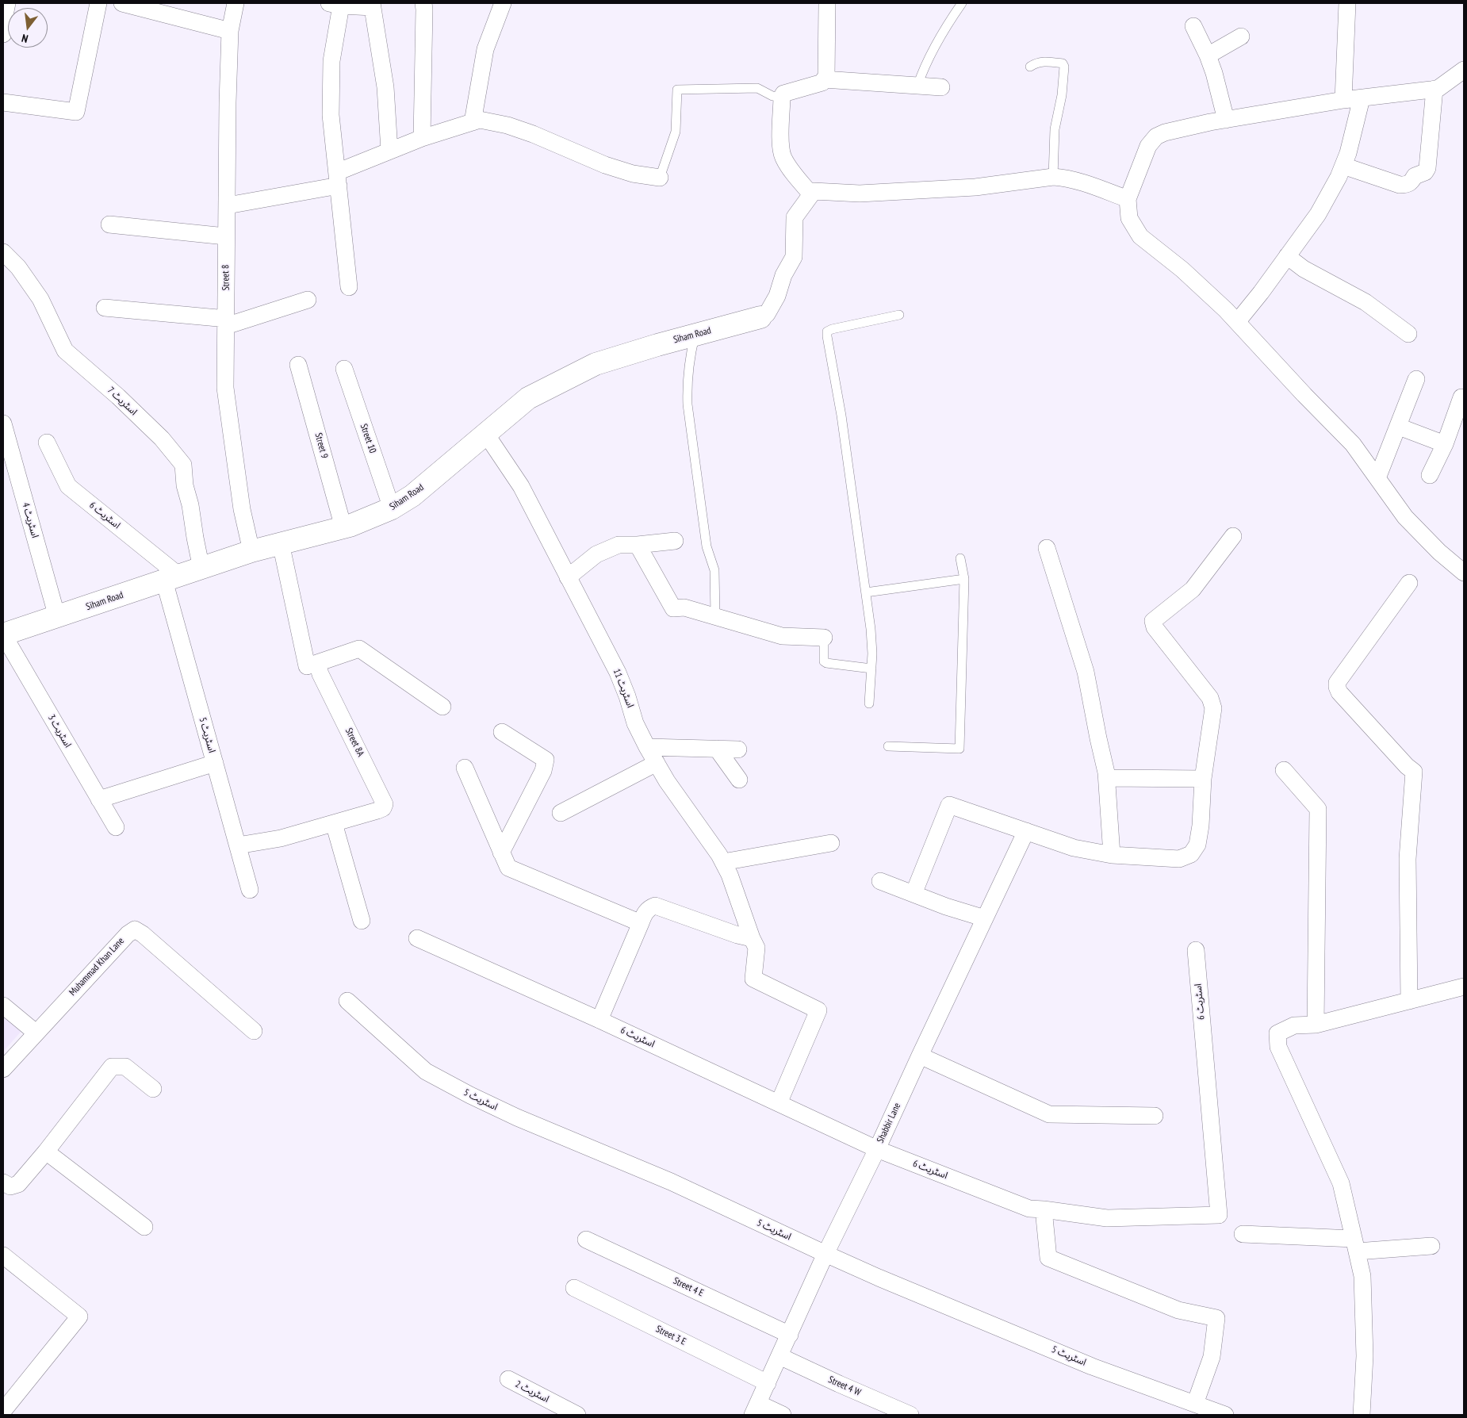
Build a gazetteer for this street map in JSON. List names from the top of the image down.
{
  "streets": {
    "street": [
      "Street 8",
      "Siham Road",
      "اسٹریٹ 7",
      "Street 10",
      "Street 9",
      "اسٹریٹ 6",
      "اسٹریٹ 4",
      "اسٹریٹ 11",
      "اسٹریٹ 3",
      "اسٹریٹ 5",
      "Street 8A",
      "Muhammad Khan Lane",
      "Shabbir Lane",
      "Street 4 E",
      "Street 3 E",
      "Street 4 W",
      "اسٹریٹ 2"
    ]
  },
  "crossings": [
    ["Street 8", "Siham Road"],
    ["Siham Road", "اسٹریٹ 7"],
    ["Siham Road", "Street 10"],
    ["Siham Road", "Street 9"],
    ["Siham Road", "اسٹریٹ 6"],
    ["Siham Road", "اسٹریٹ 4"],
    ["Siham Road", "اسٹریٹ 11"],
    ["Siham Road", "اسٹریٹ 3"],
    ["Siham Road", "اسٹریٹ 5"],
    ["اسٹریٹ 6", "اسٹریٹ 11"],
    ["اسٹریٹ 6", "اسٹریٹ 5"],
    ["اسٹریٹ 6", "Shabbir Lane"],
    ["اسٹریٹ 5", "Street 8A"],
    ["اسٹریٹ 5", "Shabbir Lane"],
    ["Shabbir Lane", "Street 4 E"],
    ["Shabbir Lane", "Street 3 E"],
    ["Shabbir Lane", "Street 4 W"]
  ],
  "north": "bottom"
}
